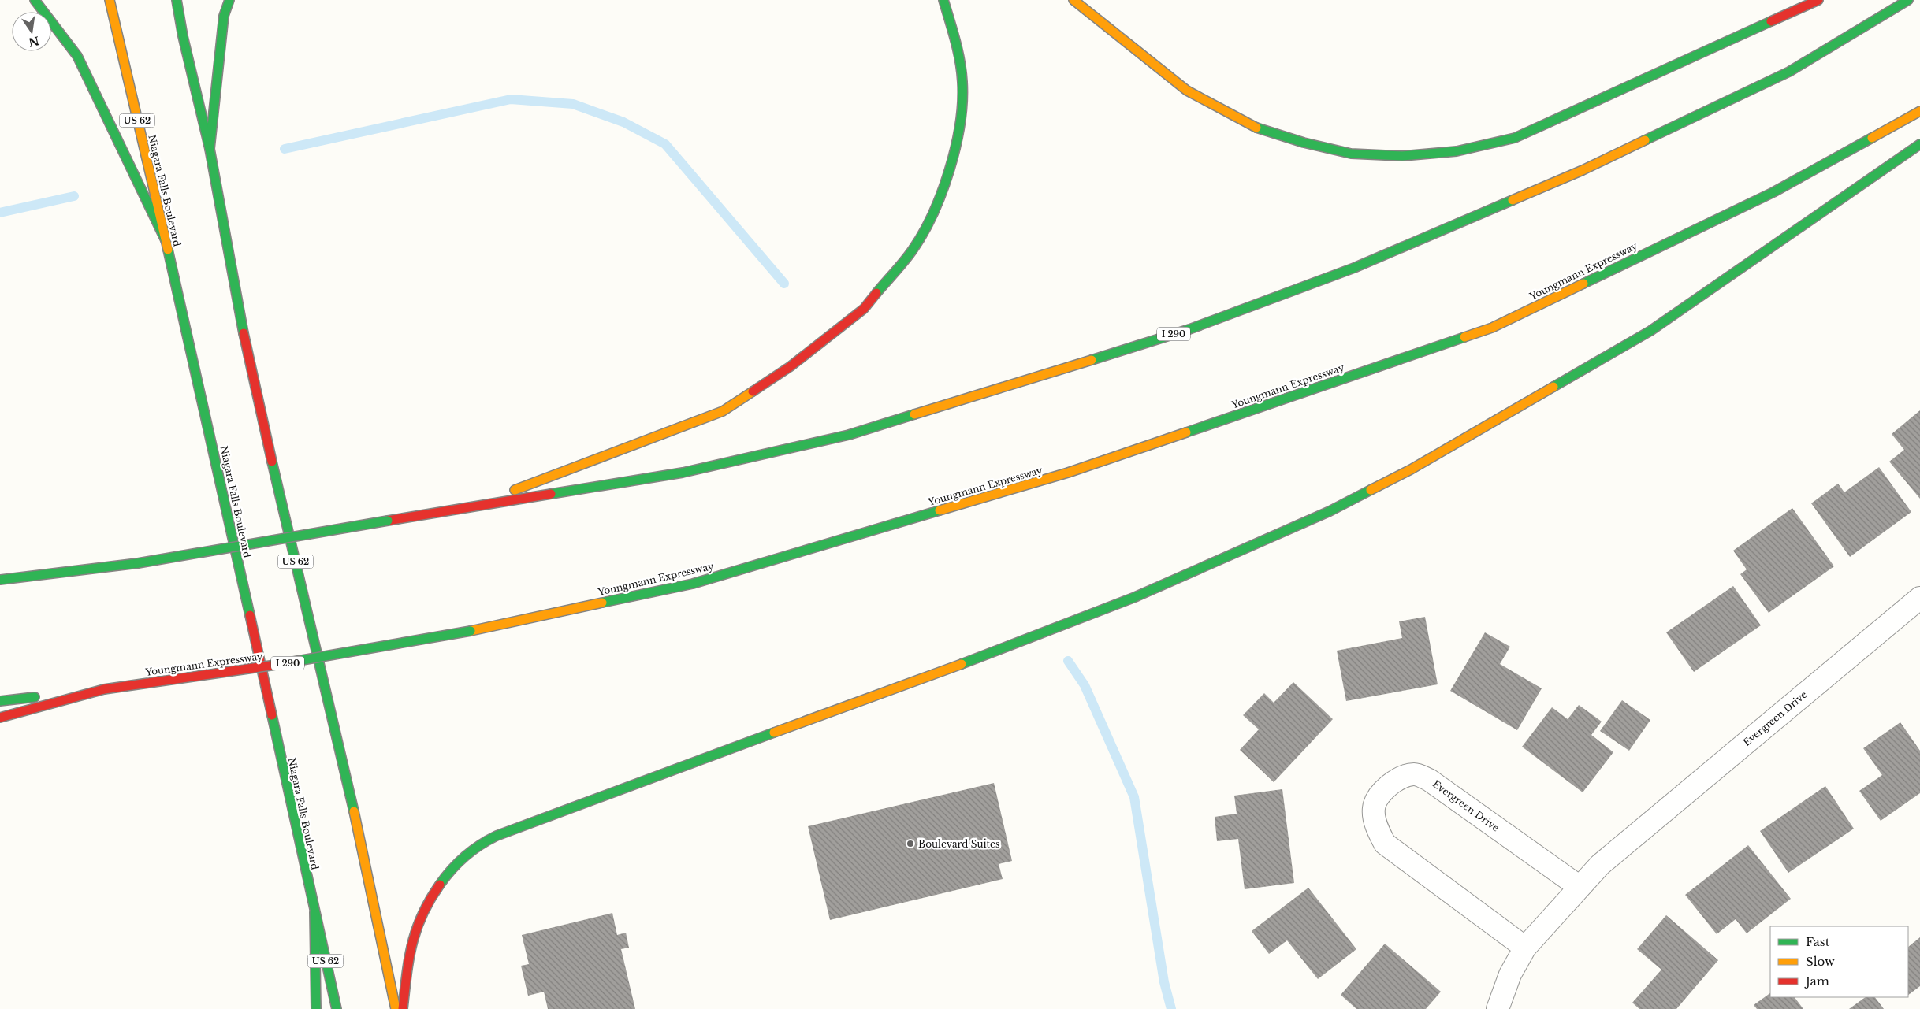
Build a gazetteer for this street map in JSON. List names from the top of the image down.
{
  "streets": {
    "main road": [
      "US 62",
      "Niagara Falls Boulevard",
      "Youngmann Expressway",
      "I 290"
    ],
    "street": ["Evergreen Drive"]
  },
  "places": ["Boulevard Suites"],
  "legend": ["Fast", "Slow", "Jam"],
  "north": "bottom"
}
